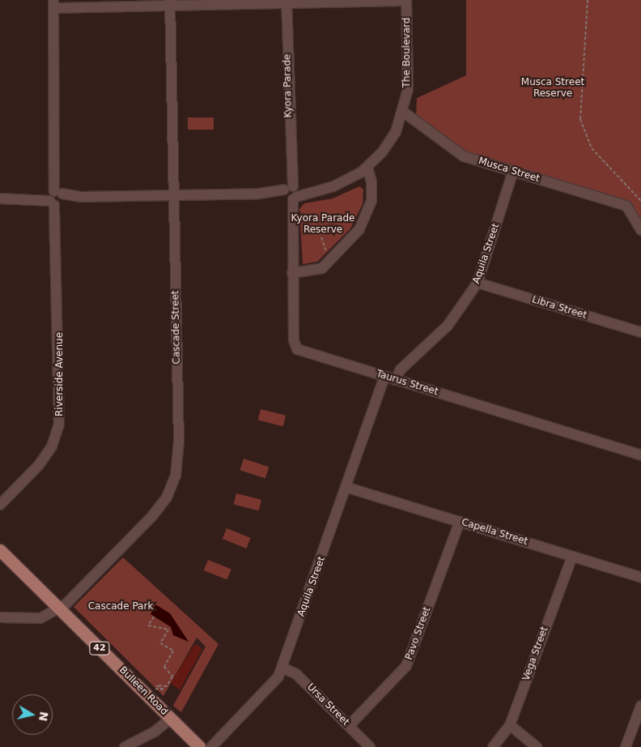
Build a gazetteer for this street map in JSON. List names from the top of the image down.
{
  "streets": {
    "main road": ["42", "Bulleen Road"],
    "street": [
      "The Boulevard",
      "Kyora Parade",
      "Musca Street",
      "Aquila Street",
      "Libra Street",
      "Cascade Street",
      "Riverside Avenue",
      "Taurus Street",
      "Capella Street",
      "Pavo Street",
      "Vega Street",
      "Ursa Street"
    ]
  },
  "crossings": [
    ["The Boulevard", "Kyora Parade"],
    ["The Boulevard", "Musca Street"],
    ["The Boulevard", "Cascade Street"],
    ["The Boulevard", "Riverside Avenue"],
    ["The Boulevard", "Taurus Street"],
    ["Kyora Parade", "Taurus Street"],
    ["Musca Street", "Aquila Street"],
    ["Aquila Street", "Libra Street"],
    ["Aquila Street", "Taurus Street"],
    ["Aquila Street", "Capella Street"],
    ["Aquila Street", "Ursa Street"],
    ["Cascade Street", "Bulleen Road"],
    ["Capella Street", "Pavo Street"],
    ["Capella Street", "Vega Street"],
    ["Pavo Street", "Ursa Street"]
  ],
  "parks": ["Musca Street Reserve", "Kyora Parade Reserve", "Cascade Park"],
  "north": "right"
}
